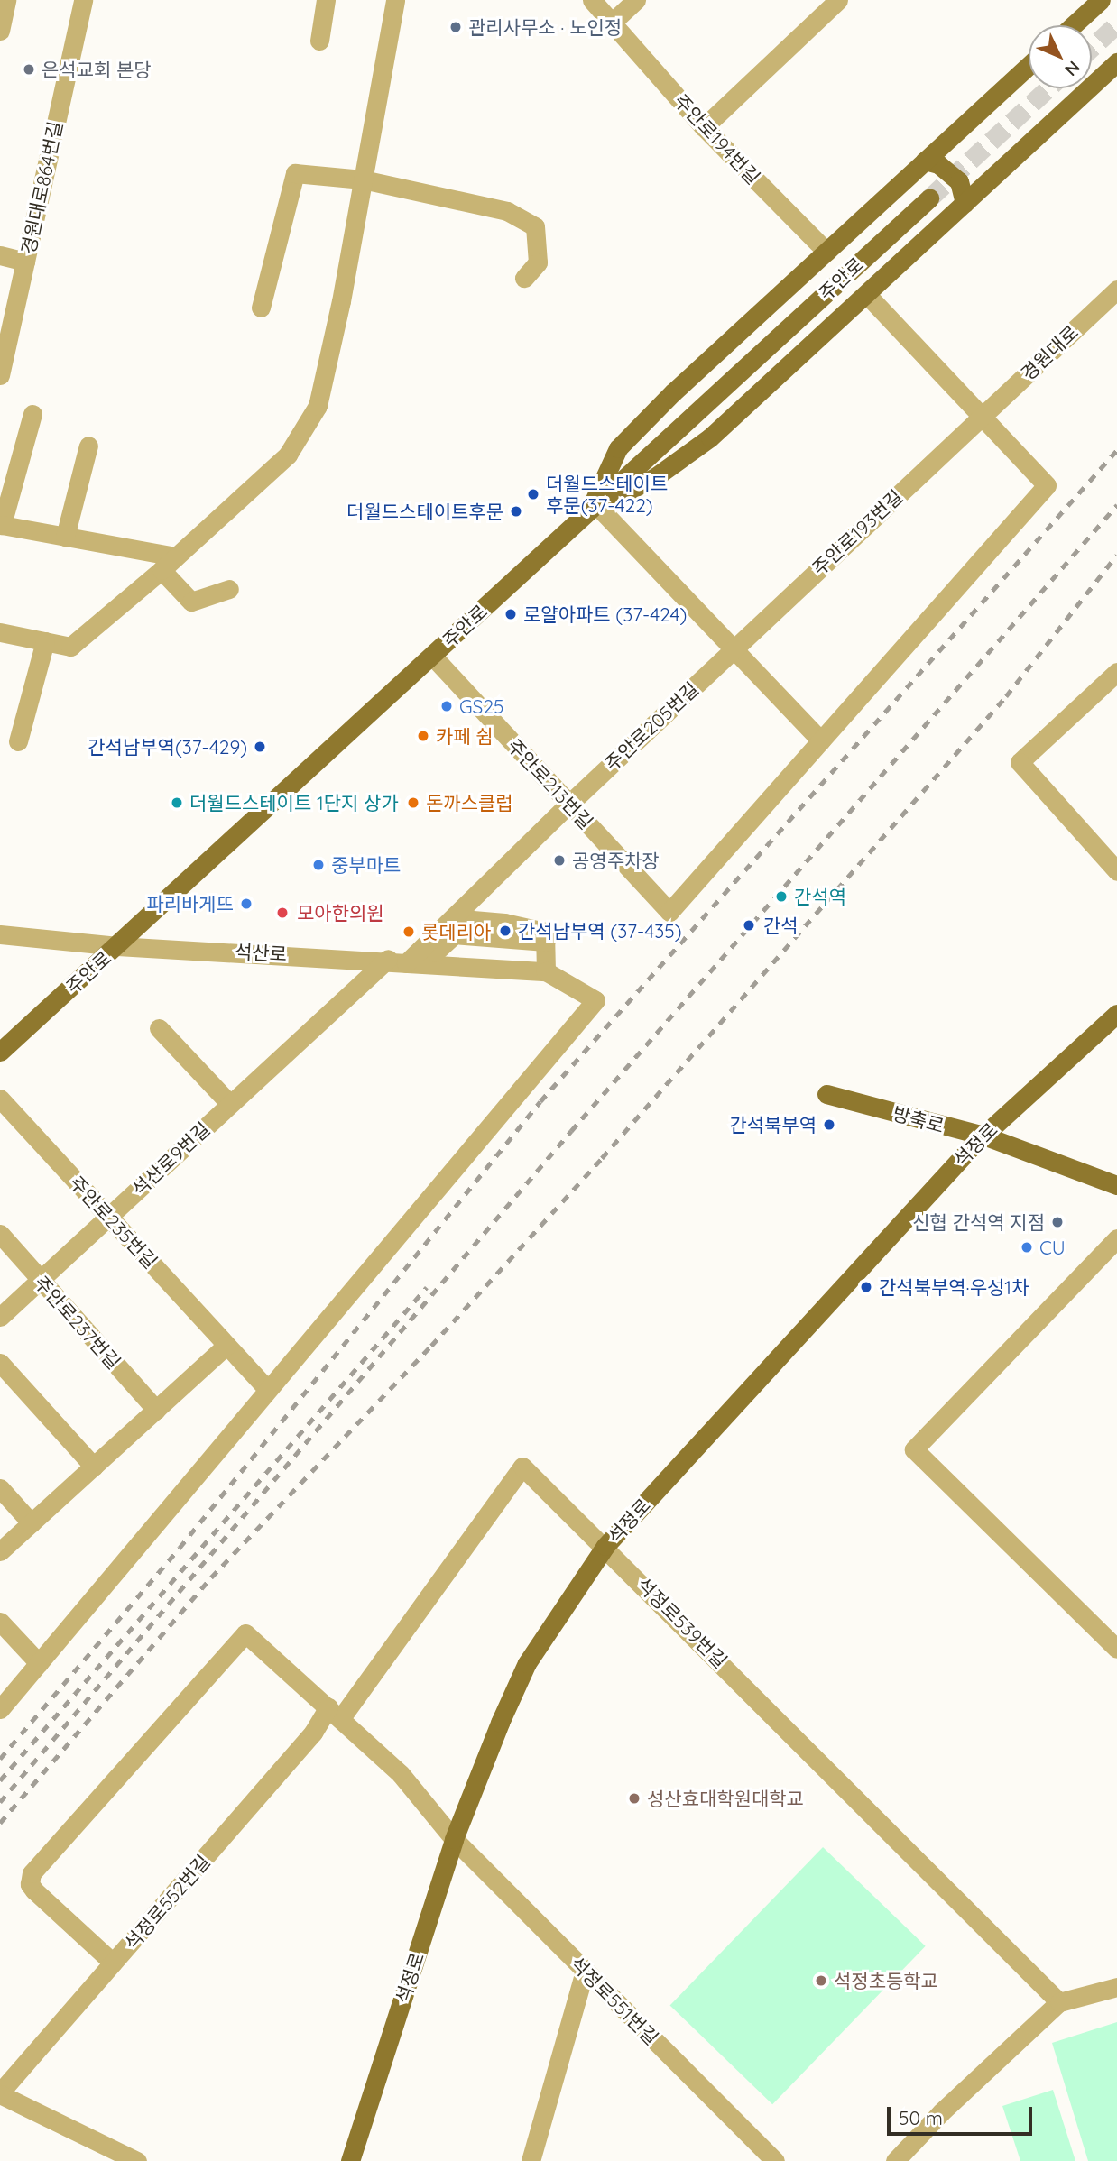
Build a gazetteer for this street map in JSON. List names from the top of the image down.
{
  "streets": {
    "main road": ["주안로", "방축로", "석정로"],
    "street": [
      "주안로194번길",
      "경원대로864번길",
      "경원대로",
      "주안로193번길",
      "주안로205번길",
      "주안로213번길",
      "석산로",
      "석산로9번길",
      "주안로235번길",
      "주안로237번길",
      "석정로539번길",
      "석정로552번길",
      "석정로551번길"
    ]
  },
  "crossings": [
    ["주안로", "주안로213번길"],
    ["주안로", "석산로"],
    ["경원대로", "주안로193번길"],
    ["주안로193번길", "주안로205번길"],
    ["주안로205번길", "주안로213번길"],
    ["주안로205번길", "석산로"],
    ["주안로205번길", "석산로9번길"],
    ["석산로", "석산로9번길"],
    ["방축로", "석정로"],
    ["석정로", "석정로539번길"],
    ["석정로", "석정로551번길"],
    ["석산로9번길", "주안로235번길"],
    ["석산로9번길", "주안로237번길"],
    ["석정로539번길", "석정로552번길"]
  ],
  "places": [
    "관리사무소 · 노인정",
    "은석교회 본당",
    "더월드스테이트 후문(37-422)",
    "더월드스테이트후문",
    "로얄아파트 (37-424)",
    "GS25",
    "카페 쉼",
    "간석남부역(37-429)",
    "더월드스테이트 1단지 상가",
    "돈까스클럽",
    "공영주차장",
    "중부마트",
    "간석역",
    "파리바게뜨",
    "모아한의원",
    "간석",
    "간석남부역 (37-435)",
    "롯데리아",
    "간석북부역",
    "신협 간석역 지점",
    "CU",
    "간석북부역·우성1차",
    "성산효대학원대학교",
    "석정초등학교"
  ],
  "scale_bar": "50 m",
  "north": "bottom right"
}
